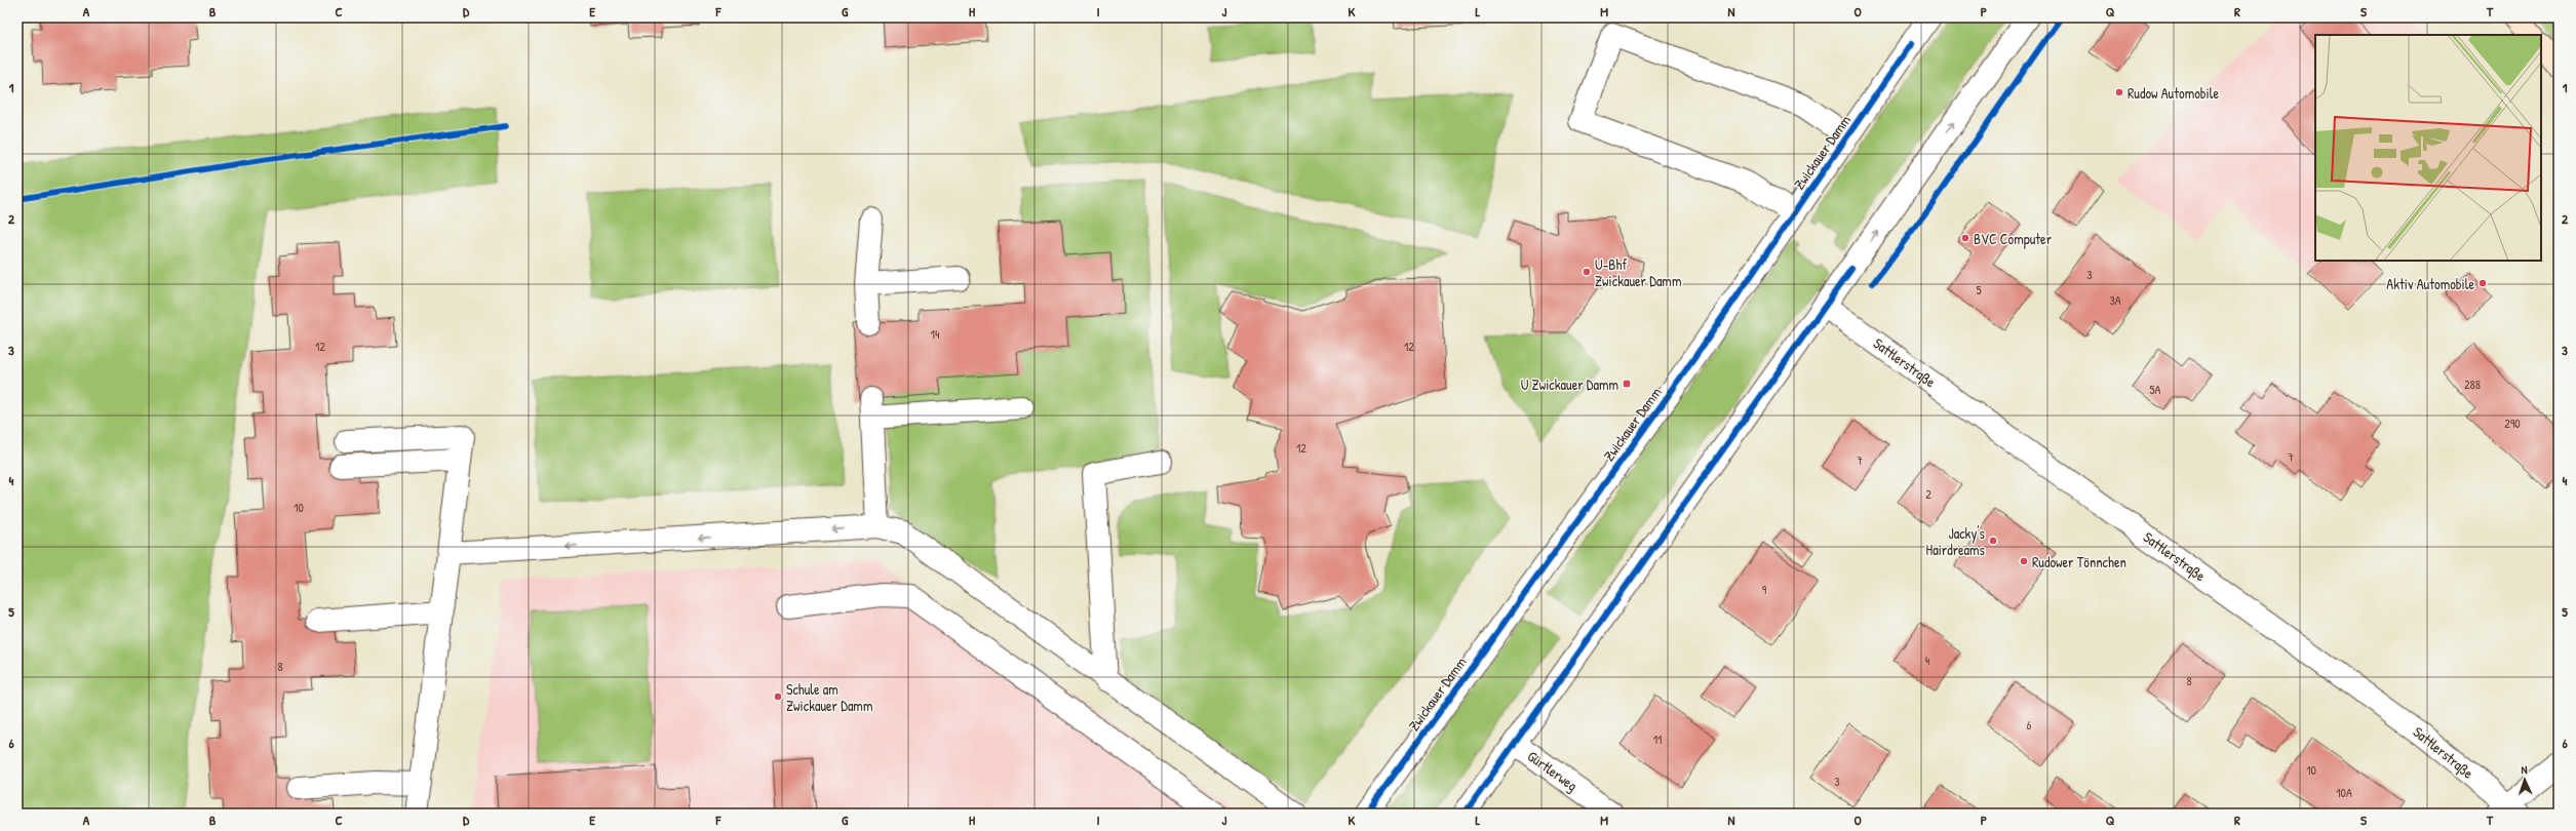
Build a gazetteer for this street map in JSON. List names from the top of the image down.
{
  "streets": {
    "street": ["Zwickauer Damm", "Sattlerstraße", "Gürtlerweg"]
  },
  "places": {
    "other": [
      "Rudow Automobile",
      "BVC Computer",
      "U-Bhf Zwickauer Damm",
      "Aktiv Automobile",
      "Jacky's Hairdreams",
      "Rudower Tönnchen",
      "Schule am Zwickauer Damm"
    ],
    "transit": ["U Zwickauer Damm"]
  },
  "house_numbers": [
    "3",
    "5",
    "3A",
    "14",
    "12",
    "12",
    "288",
    "5A",
    "290",
    "12",
    "7",
    "7",
    "2",
    "10",
    "9",
    "4",
    "8",
    "8",
    "6",
    "11",
    "10",
    "3",
    "10A"
  ],
  "north": "top",
  "grid": {
    "columns": [
      "A",
      "B",
      "C",
      "D",
      "E",
      "F",
      "G",
      "H",
      "I",
      "J",
      "K",
      "L",
      "M",
      "N",
      "O",
      "P",
      "Q",
      "R",
      "S",
      "T"
    ],
    "rows": [
      "1",
      "2",
      "3",
      "4",
      "5",
      "6"
    ]
  }
}
